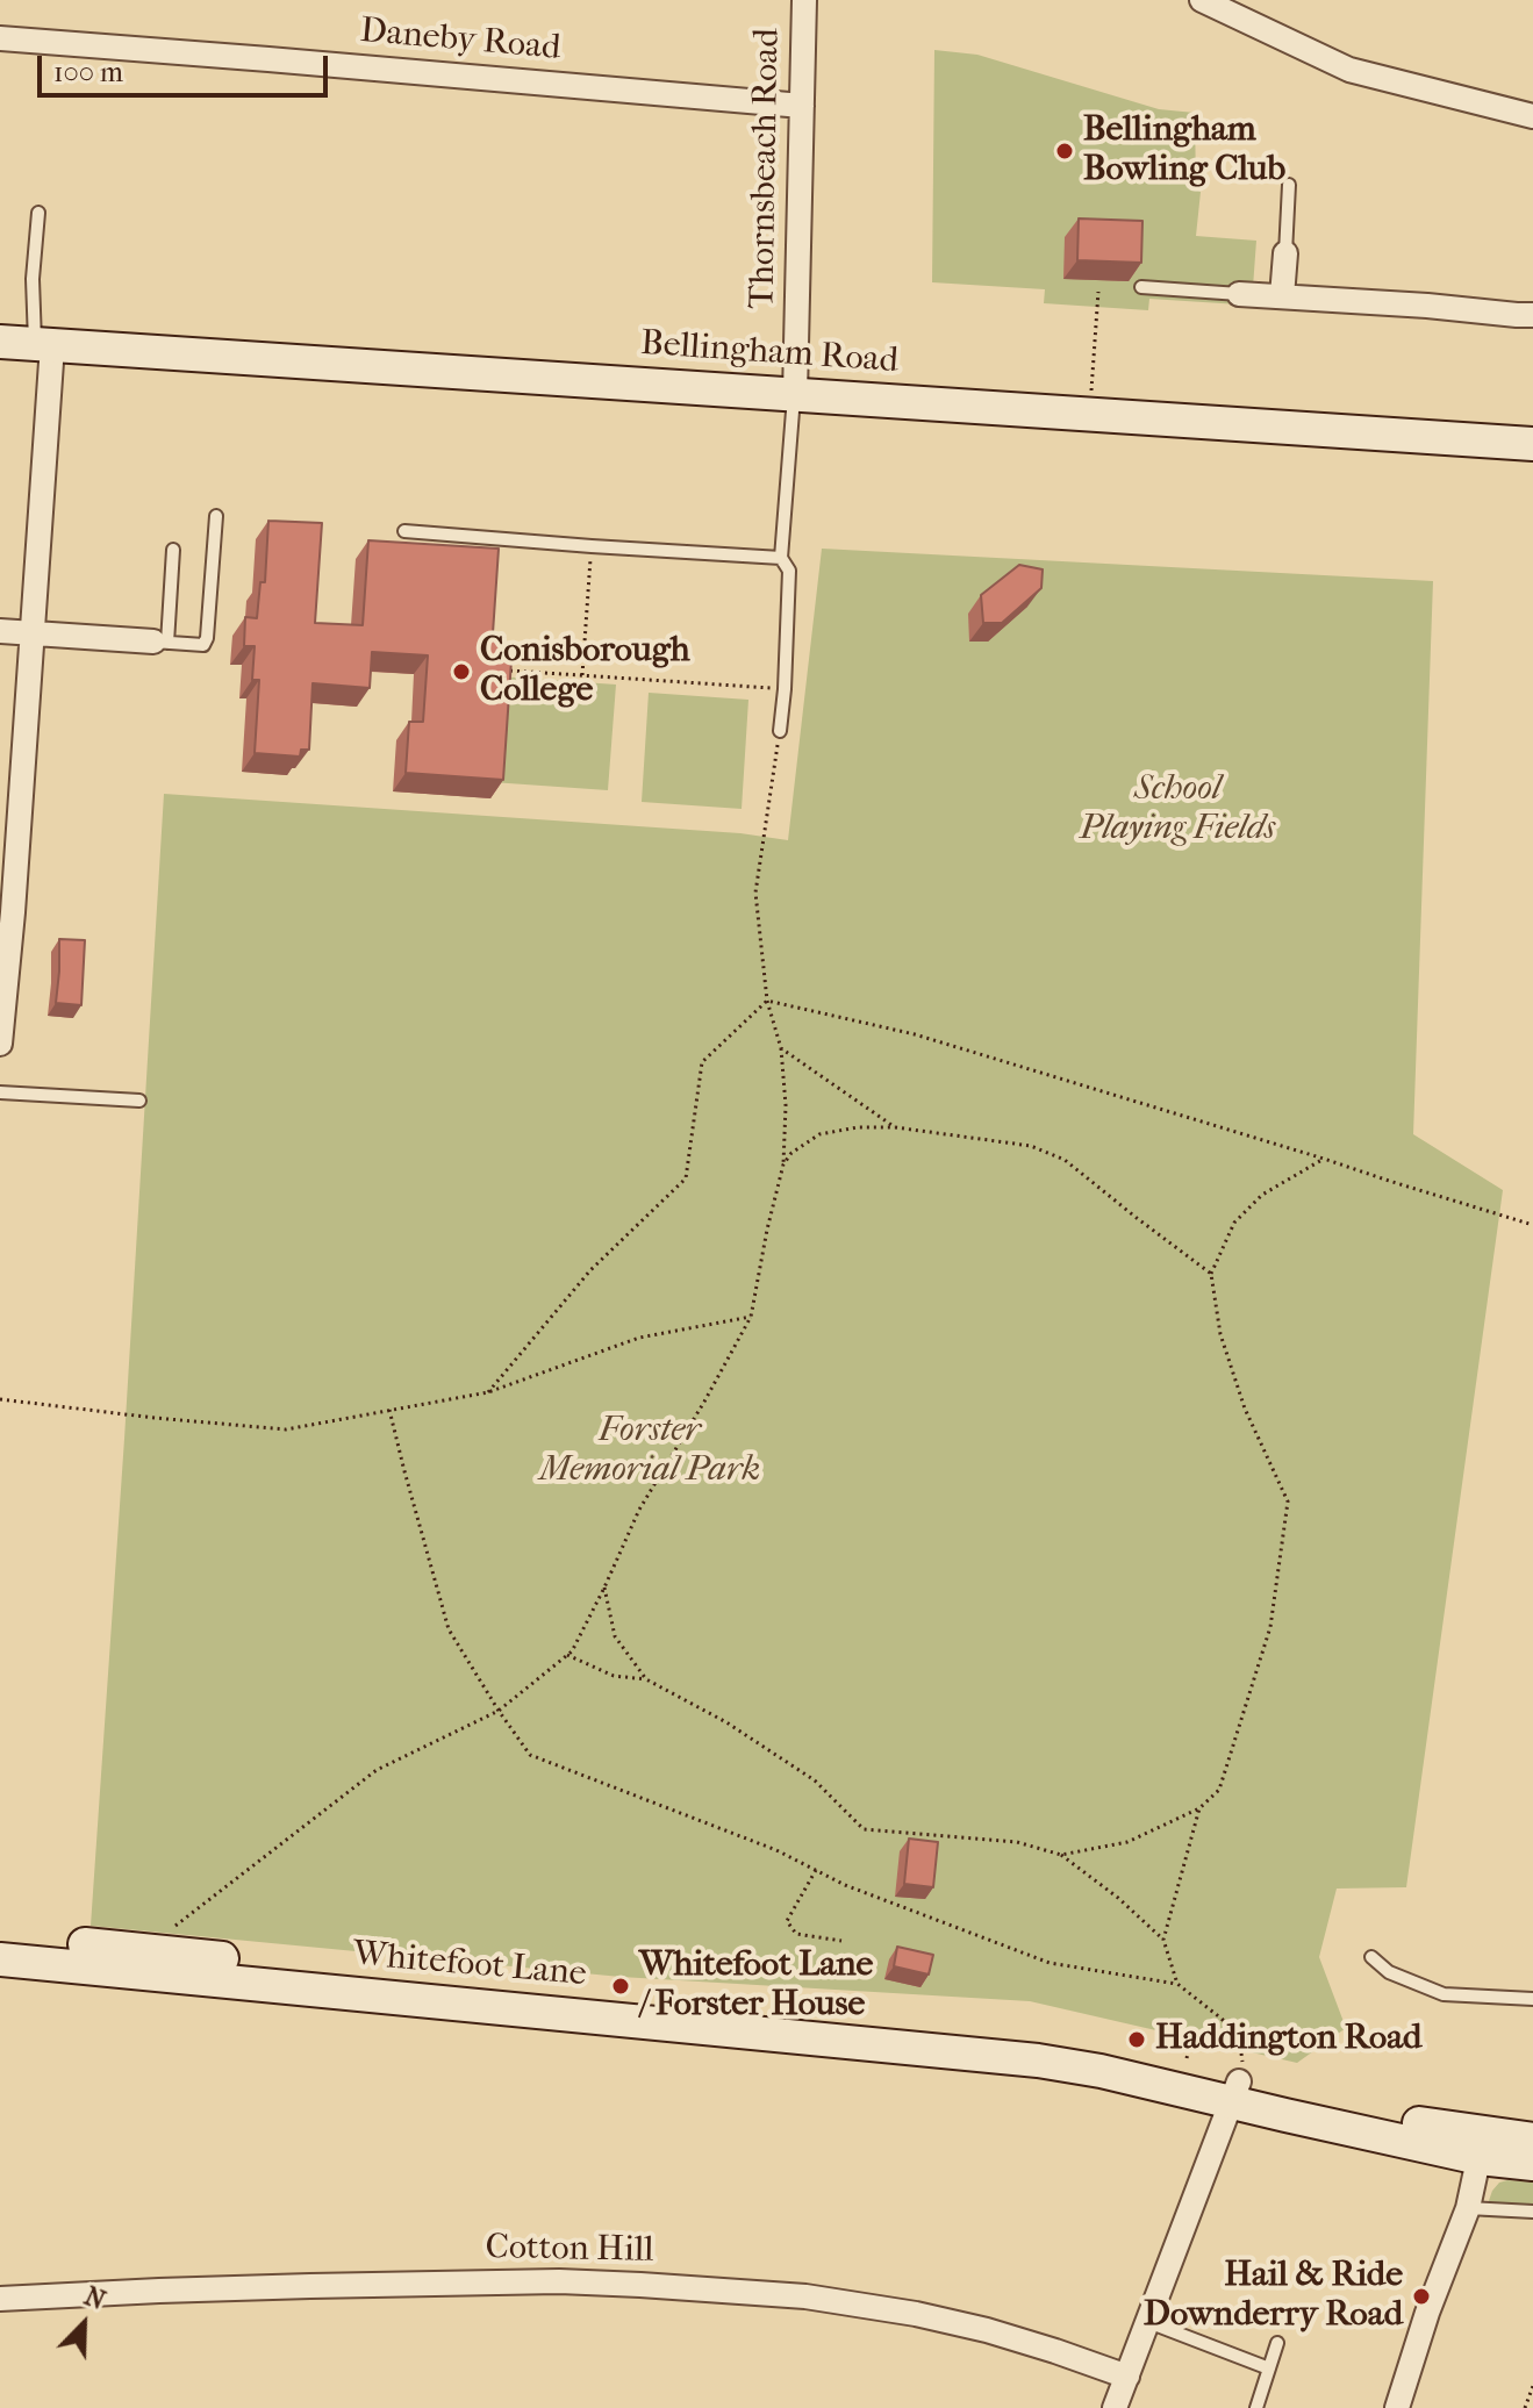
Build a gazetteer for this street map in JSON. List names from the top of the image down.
{
  "streets": {
    "street": [
      "Daneby Road",
      "Thornsbeach Road",
      "Bellingham Road",
      "Whitefoot Lane",
      "Cotton Hill"
    ]
  },
  "crossings": [
    ["Daneby Road", "Thornsbeach Road"],
    ["Thornsbeach Road", "Bellingham Road"]
  ],
  "parks": ["School Playing Fields", "Forster Memorial Park"],
  "places": [
    "Bellingham Bowling Club",
    "Conisborough College",
    "Whitefoot Lane / Forster House",
    "Haddington Road",
    "Hail & Ride Downderry Road"
  ],
  "scale_bar": "100 m",
  "north": "top right"
}
